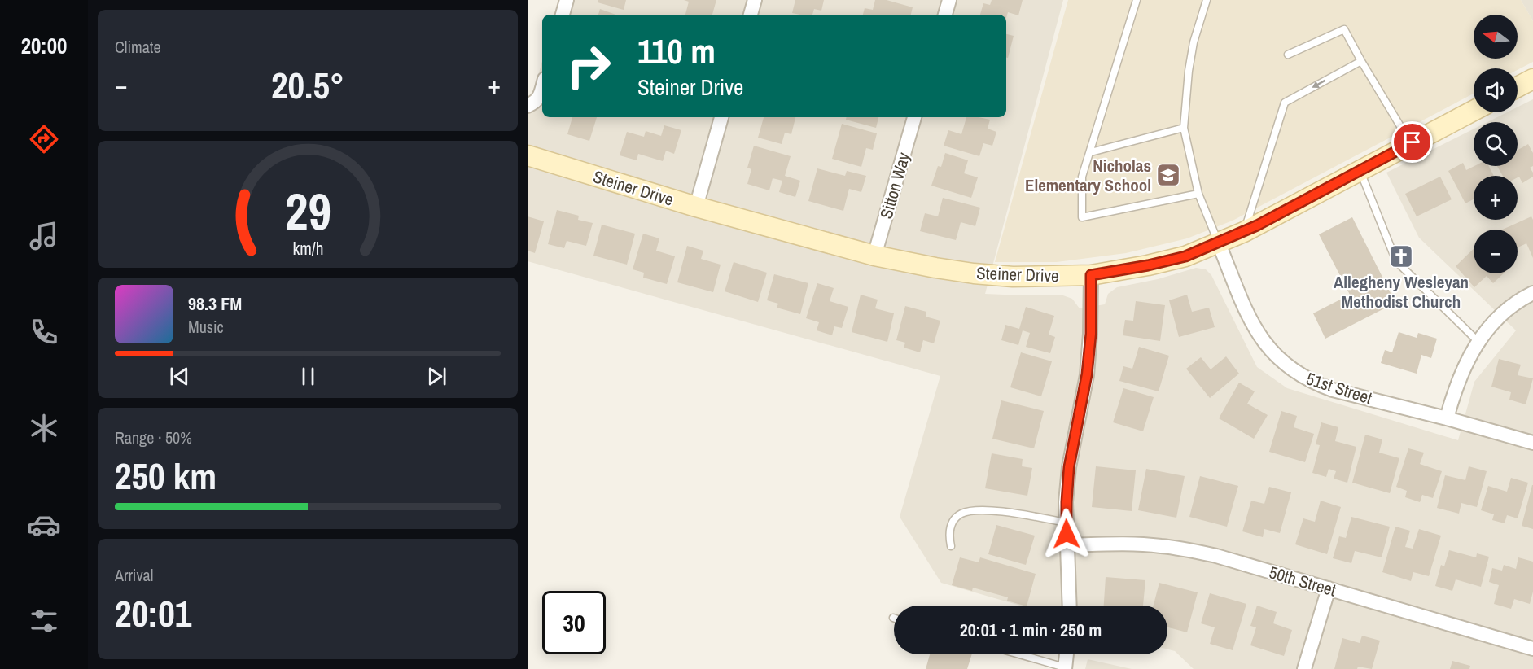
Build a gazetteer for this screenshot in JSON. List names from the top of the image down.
{
  "streets": {
    "street": [
      "Sitton Way",
      "Steiner Drive",
      "51st Street",
      "50th Street"
    ]
  },
  "crossings": [
    ["Sitton Way", "Steiner Drive"],
    ["Steiner Drive", "51st Street"]
  ],
  "places": {
    "school or university": ["Nicholas Elementary School"],
    "church": ["Allegheny Wesleyan Methodist Church"]
  },
  "north": "left",
  "page": {
    "tabs": "20:00",
    "tile": [
      "Climate",
      ["Range · 50%", "250 km"],
      ["Arrival", "20:01"]
    ],
    "map_buttons": ["+", "−"],
    "turn": ["110 m", "Steiner Drive"],
    "heat": ["−", "20.5°", "+"],
    "song": ["98.3 FM", "Music"],
    "limit": "30",
    "trip": "20:01 · 1 min · 250 m",
    "gauge": ["29", "km/h"]
  }
}
